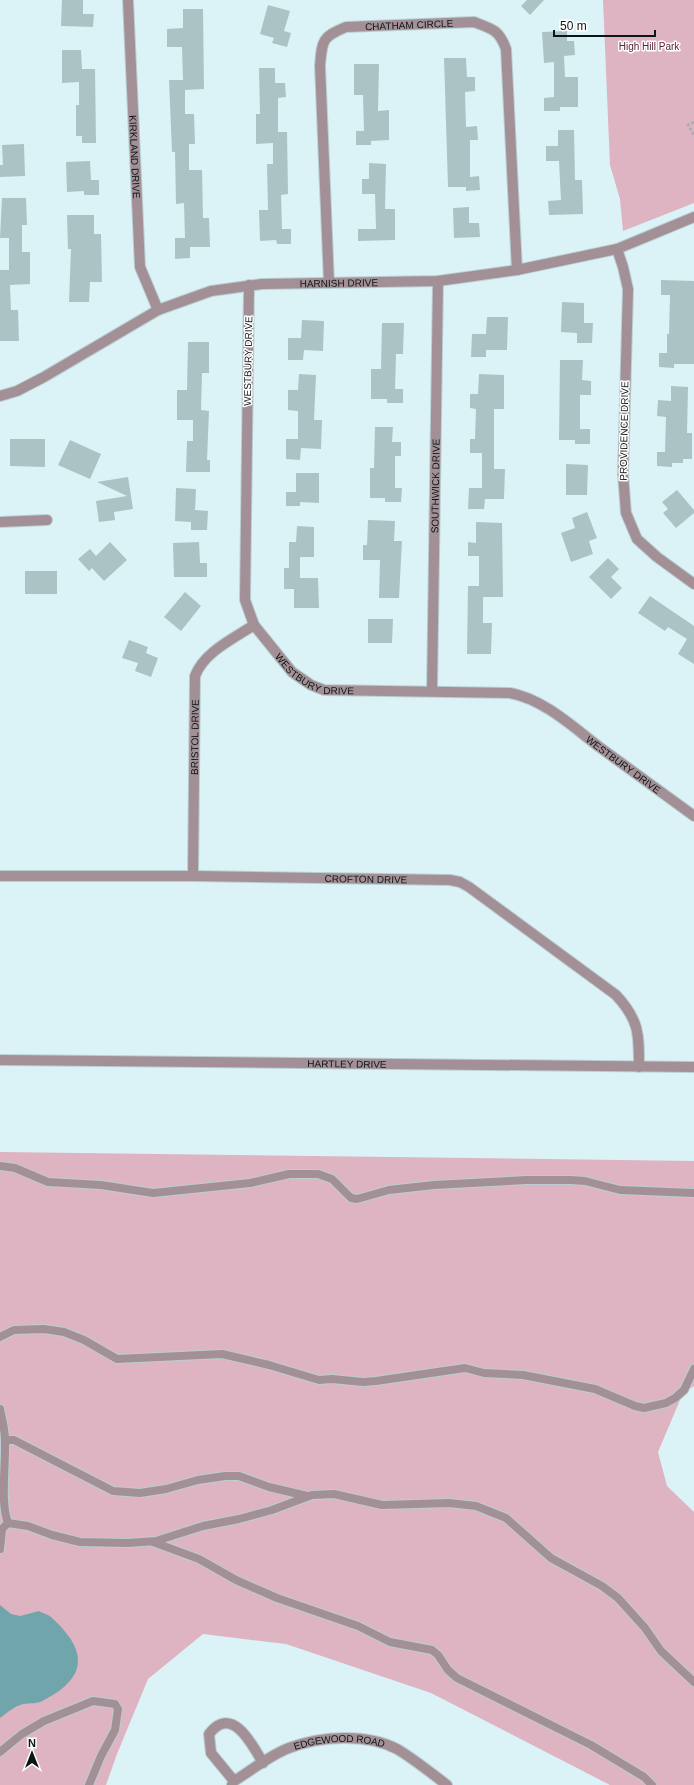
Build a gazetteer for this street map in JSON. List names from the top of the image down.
{
  "streets": {
    "street": [
      "CHATHAM CIRCLE",
      "KIRKLAND DRIVE",
      "HARNISH DRIVE",
      "WESTBURY DRIVE",
      "PROVIDENCE DRIVE",
      "SOUTHWICK DRIVE",
      "BRISTOL DRIVE",
      "CROFTON DRIVE",
      "HARTLEY DRIVE",
      "EDGEWOOD ROAD"
    ]
  },
  "crossings": [
    ["CHATHAM CIRCLE", "HARNISH DRIVE"],
    ["KIRKLAND DRIVE", "HARNISH DRIVE"],
    ["HARNISH DRIVE", "WESTBURY DRIVE"],
    ["HARNISH DRIVE", "PROVIDENCE DRIVE"],
    ["HARNISH DRIVE", "SOUTHWICK DRIVE"],
    ["WESTBURY DRIVE", "SOUTHWICK DRIVE"],
    ["WESTBURY DRIVE", "BRISTOL DRIVE"],
    ["BRISTOL DRIVE", "CROFTON DRIVE"],
    ["CROFTON DRIVE", "HARTLEY DRIVE"]
  ],
  "parks": ["High Hill Park"],
  "scale_bar": "50 m",
  "north": "top"
}
